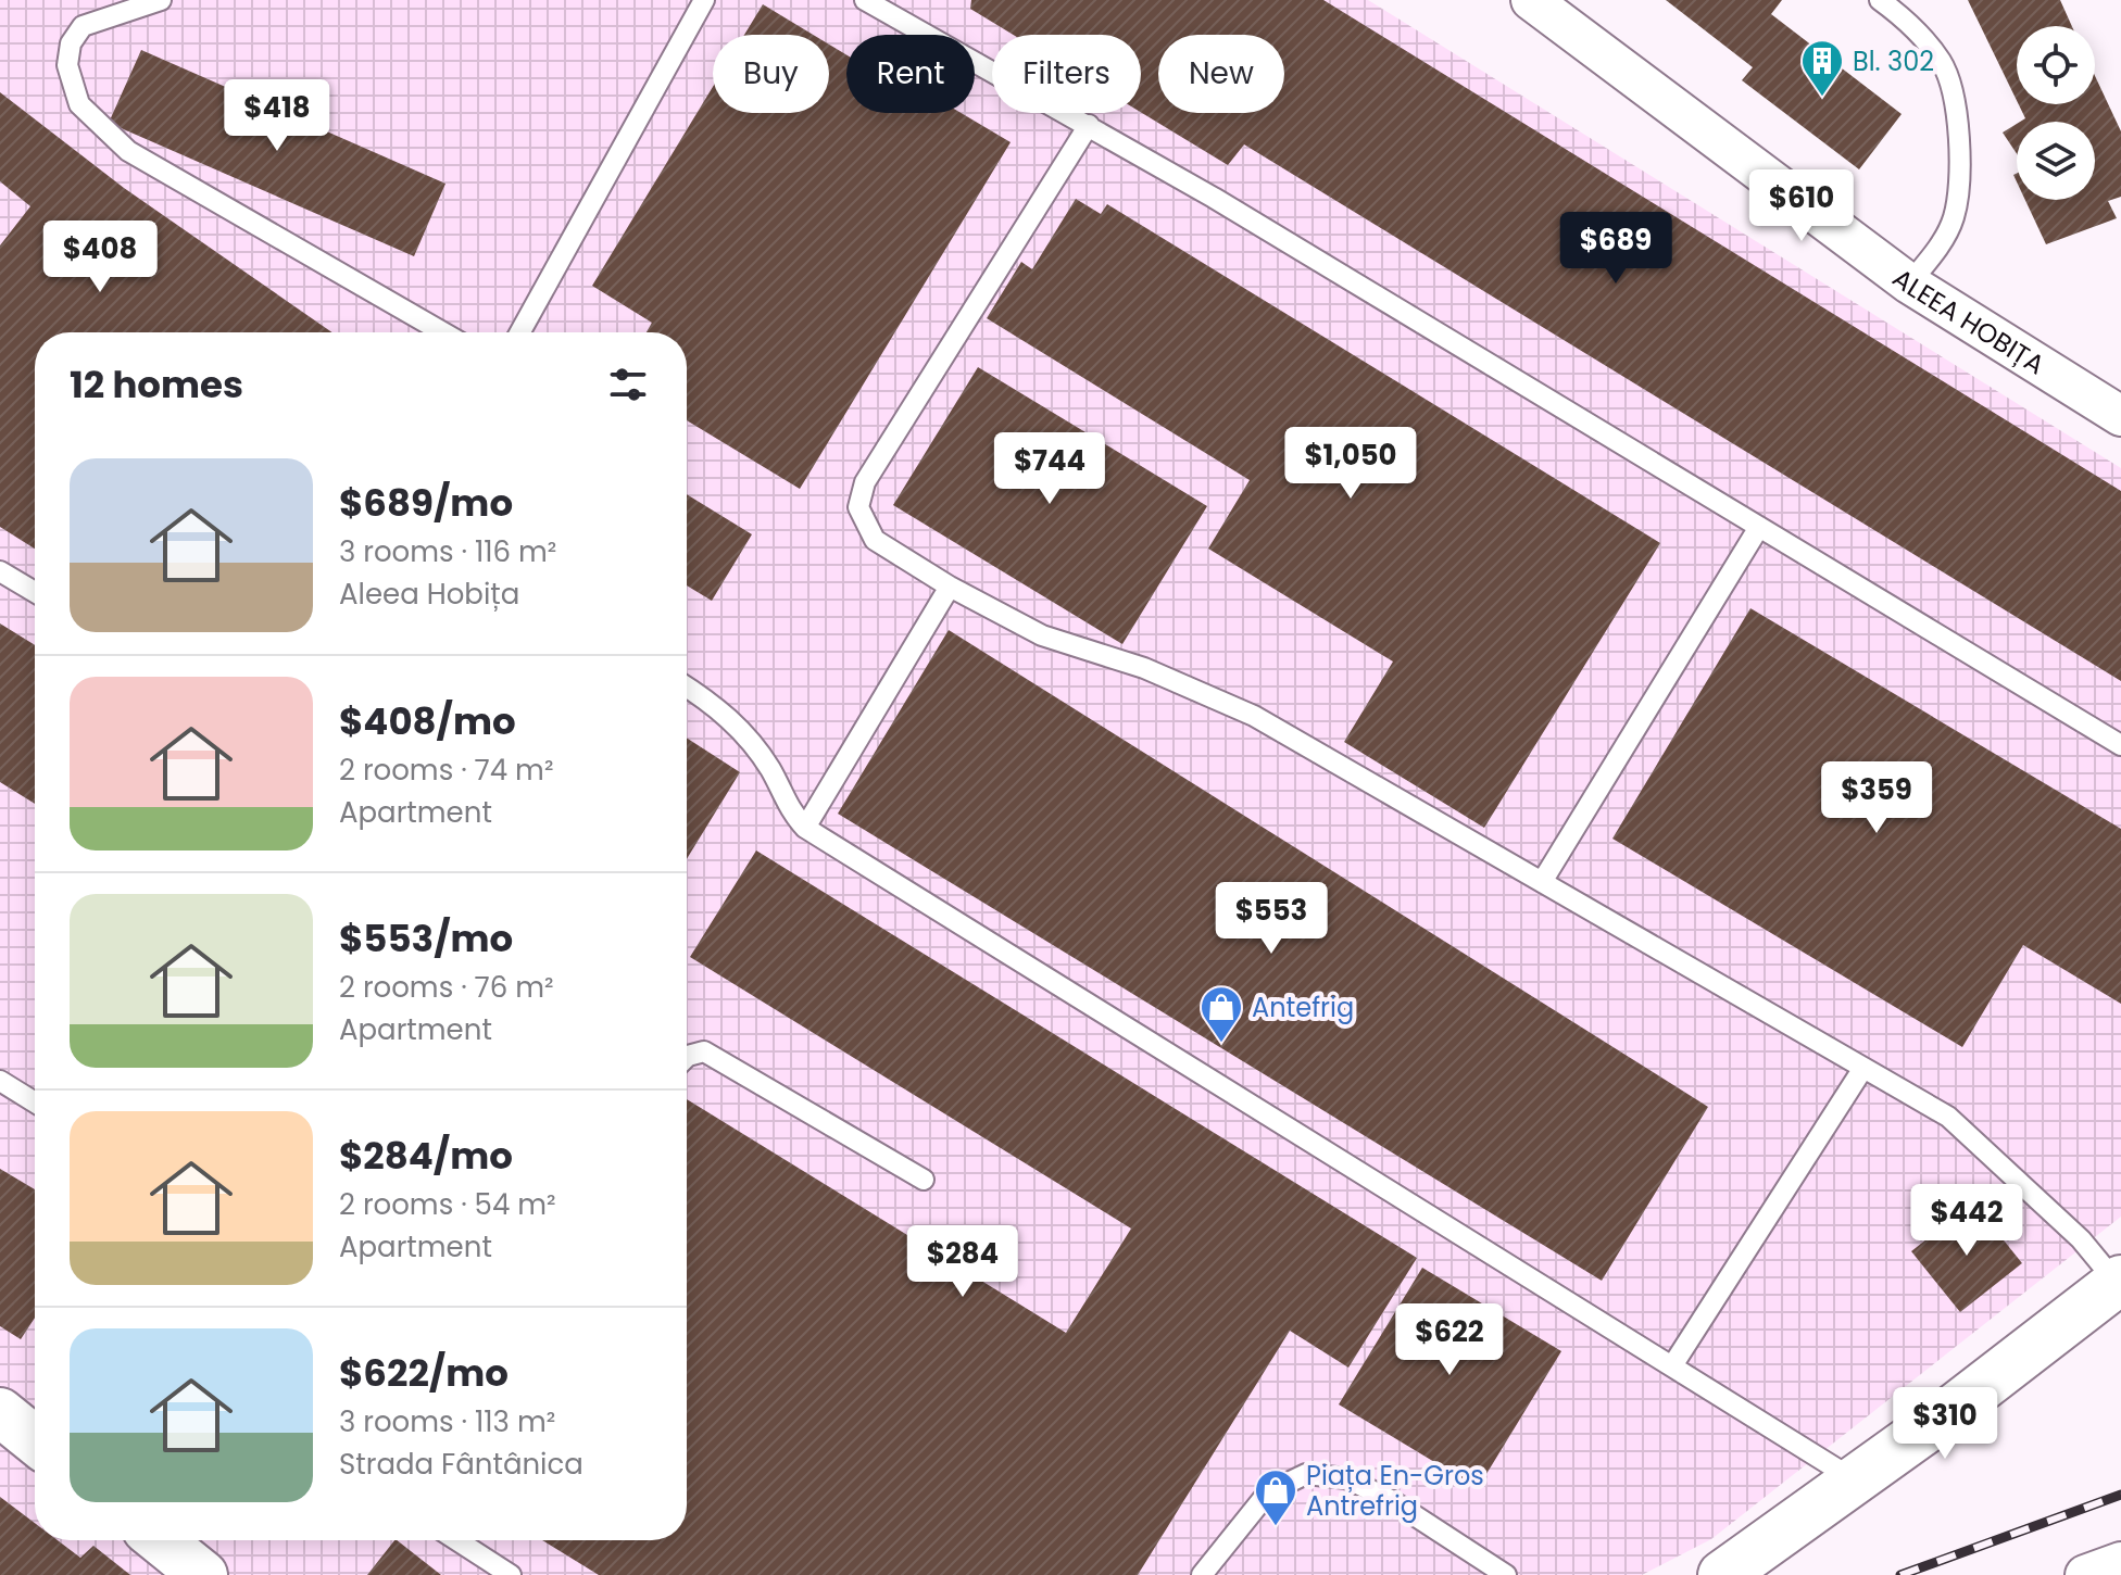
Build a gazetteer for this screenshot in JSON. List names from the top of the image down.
{
  "streets": {
    "street": ["ALEEA HOBIȚA"]
  },
  "places": {
    "building": ["Bl. 302"],
    "shop": ["Antefrig", "Piața En-Gros Antrefrig"]
  },
  "page": {
    "chip": [
      "Buy",
      "Rent",
      "Filters",
      "New"
    ],
    "price": [
      "$418",
      "$610",
      "$689",
      "$408",
      "$1,050",
      "$744",
      "$359",
      "$553",
      "$442",
      "$284",
      "$622",
      "$310"
    ],
    "heading": "12 homes",
    "list": [
      {
        "name": "$689/mo",
        "note": "3 rooms · 116 m² · Aleea Hobița"
      },
      {
        "name": "$408/mo",
        "note": "2 rooms · 74 m² · Apartment"
      },
      {
        "name": "$553/mo",
        "note": "2 rooms · 76 m² · Apartment"
      },
      {
        "name": "$284/mo",
        "note": "2 rooms · 54 m² · Apartment"
      },
      {
        "name": "$622/mo",
        "note": "3 rooms · 113 m² · Strada Fântânica"
      }
    ]
  }
}
